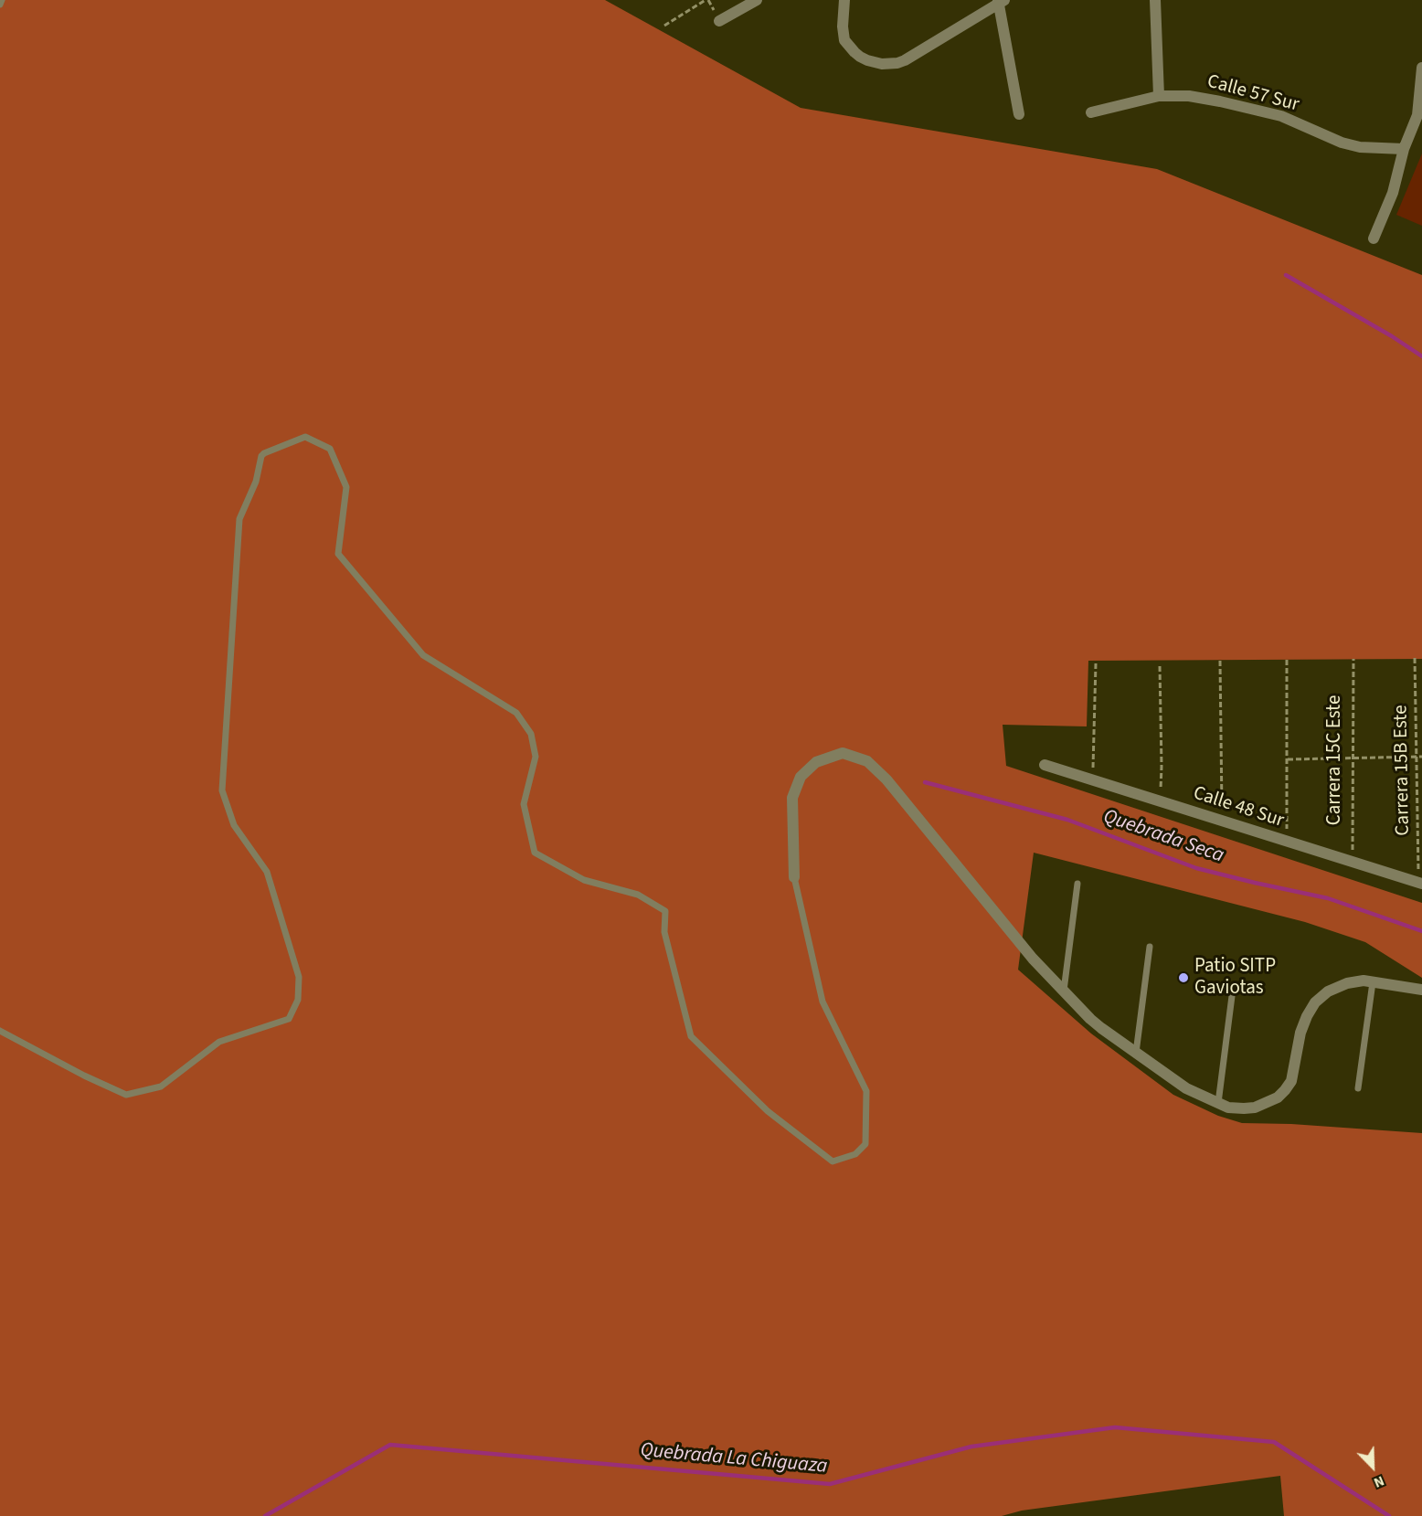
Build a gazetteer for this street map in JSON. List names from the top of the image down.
{
  "streets": {
    "street": ["Calle 57 Sur", "Calle 48 Sur"],
    "path": ["Carrera 15C Este", "Carrera 15B Este"]
  },
  "crossings": [
    ["Carrera 15C Este", "Calle 48 Sur"],
    ["Carrera 15B Este", "Calle 48 Sur"]
  ],
  "water": ["Quebrada Seca", "Quebrada La Chiguaza"],
  "places": ["Patio SITP Gaviotas"],
  "north": "bottom right"
}
